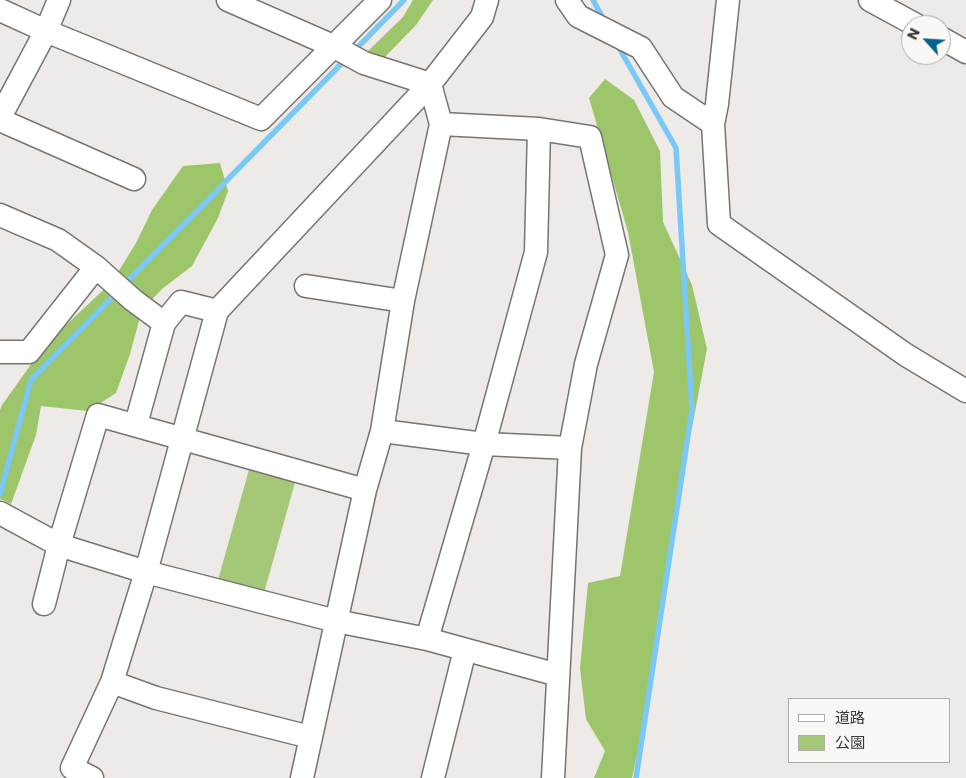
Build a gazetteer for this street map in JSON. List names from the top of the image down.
{
  "legend": ["道路", "公園"],
  "north": "top left"
}
